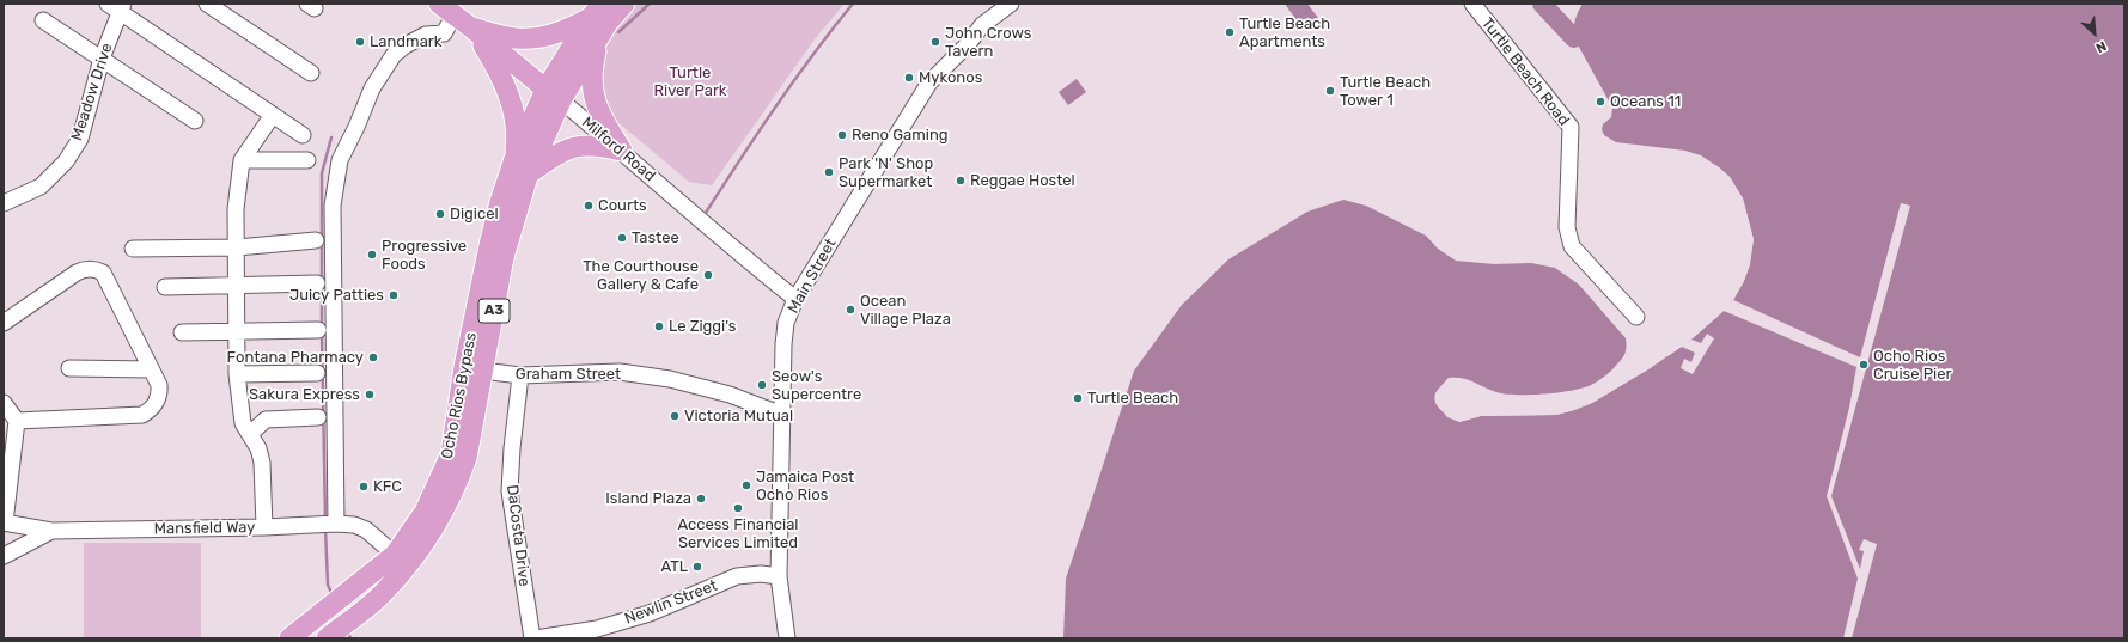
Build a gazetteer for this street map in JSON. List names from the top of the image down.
{
  "streets": {
    "main road": ["Milford Road", "A3", "Ocho Rios Bypass"],
    "street": [
      "Turtle Beach Road",
      "Meadow Drive",
      "Main Street",
      "Graham Street",
      "Mansfield Way",
      "DaCosta Drive",
      "Newlin Street"
    ]
  },
  "crossings": [
    ["Milford Road", "Main Street"],
    ["Milford Road", "Ocho Rios Bypass"],
    ["Main Street", "Graham Street"],
    ["Main Street", "Newlin Street"],
    ["Graham Street", "Ocho Rios Bypass"],
    ["Graham Street", "DaCosta Drive"],
    ["Ocho Rios Bypass", "Mansfield Way"],
    ["DaCosta Drive", "Newlin Street"]
  ],
  "parks": ["Turtle River Park"],
  "places": [
    "Turtle Beach Apartments",
    "Landmark",
    "John Crows Tavern",
    "Mykonos",
    "Turtle Beach Tower 1",
    "Oceans 11",
    "Reno Gaming",
    "Park 'N' Shop Supermarket",
    "Reggae Hostel",
    "Courts",
    "Digicel",
    "Tastee",
    "Progressive Foods",
    "The Courthouse Gallery & Cafe",
    "Juicy Patties",
    "Ocean Village Plaza",
    "Le Ziggi's",
    "Fontana Pharmacy",
    "Ocho Rios Cruise Pier",
    "Seow's Supercentre",
    "Sakura Express",
    "Turtle Beach",
    "Victoria Mutual",
    "Jamaica Post Ocho Rios",
    "KFC",
    "Island Plaza",
    "Access Financial Services Limited",
    "ATL"
  ],
  "north": "bottom right"
}
